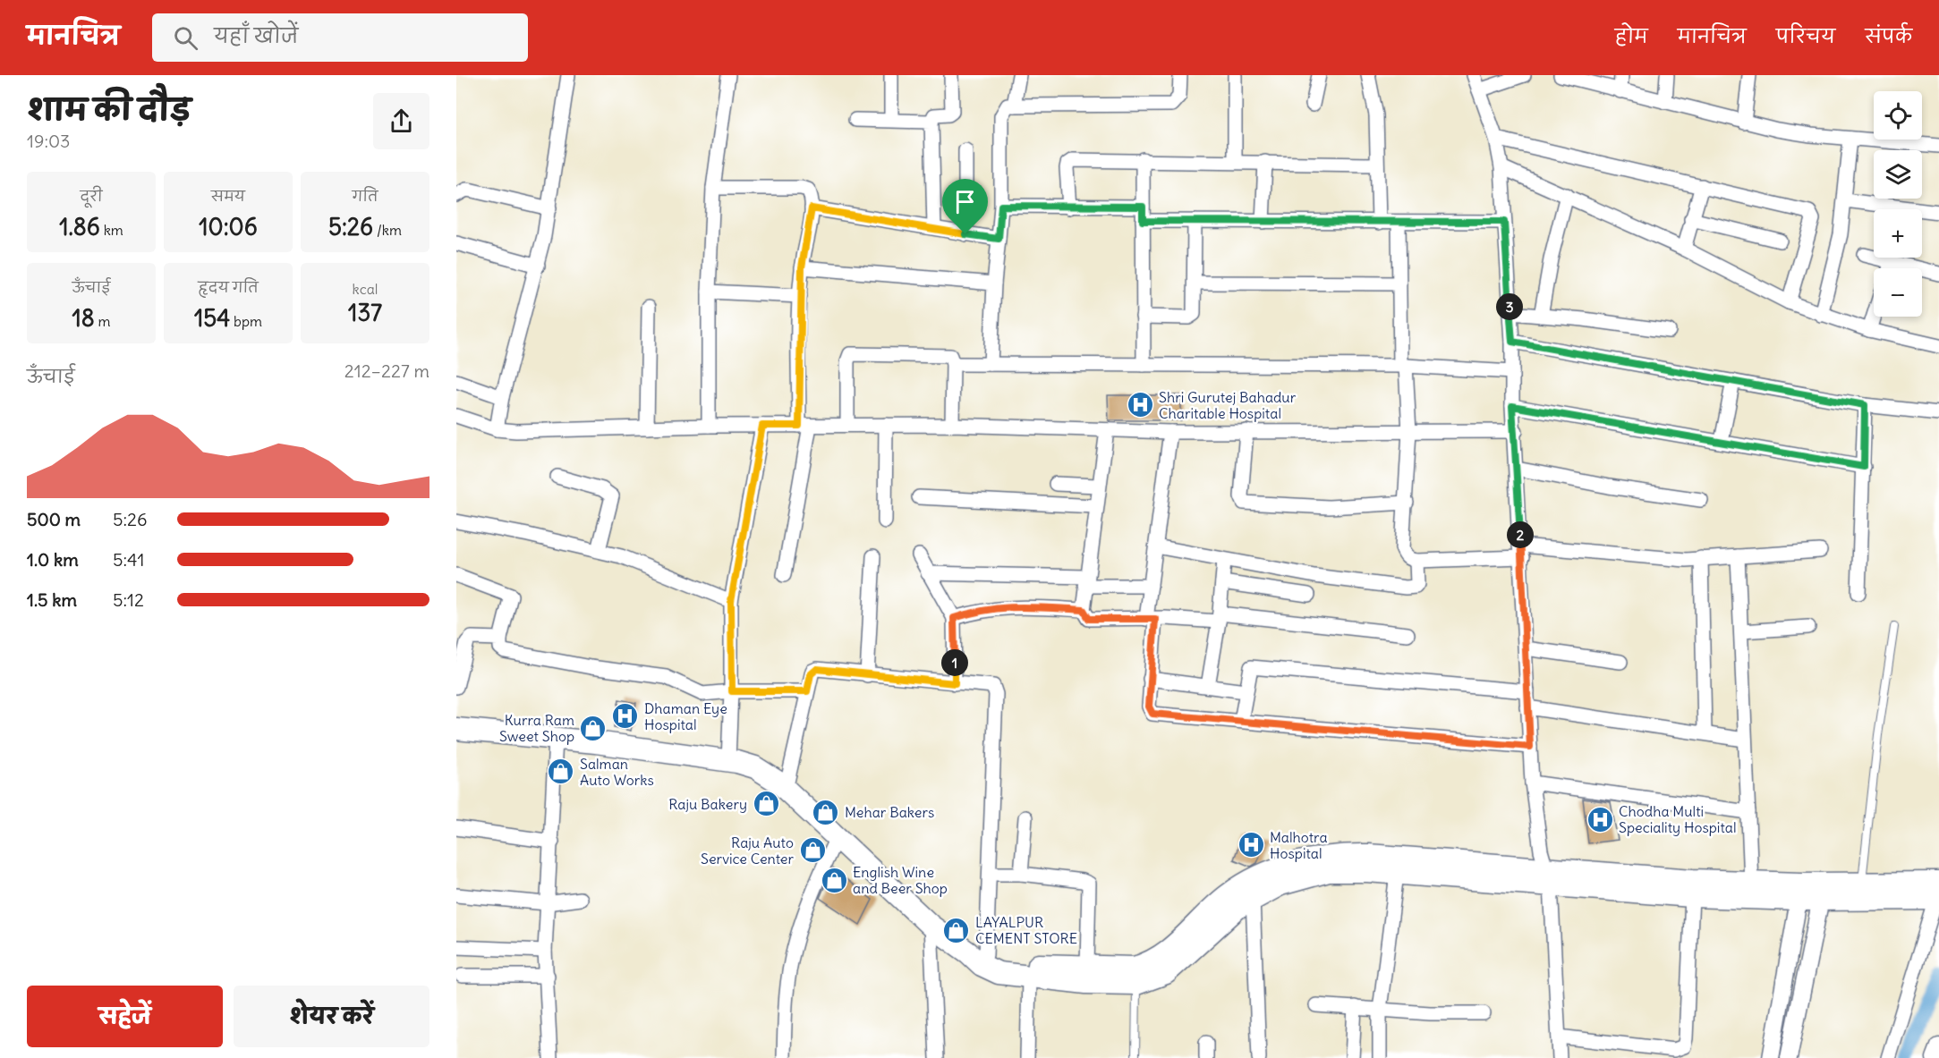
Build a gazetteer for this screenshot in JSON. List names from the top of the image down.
{
  "places": {
    "hospital": [
      "Shri Gurutej Bahadur Charitable Hospital",
      "Dhaman Eye Hospital",
      "Chodha Multi Speciality Hospital",
      "Malhotra Hospital"
    ],
    "shop": [
      "Kurra Ram Sweet Shop",
      "Salman Auto Works",
      "Raju Bakery",
      "Mehar Bakers",
      "Raju Auto Service Center",
      "English Wine and Beer Shop",
      "LAYALPUR CEMENT STORE"
    ]
  },
  "page": {
    "header": "मानचित्र",
    "search": "यहाँ खोजें",
    "nav": [
      "होम",
      "मानचित्र",
      "परिचय",
      "संपर्क"
    ],
    "heading": ["शाम की दौड़", "19:03"],
    "map_buttons": ["+", "−"],
    "stats": [
      ["दूरी", "1.86 km"],
      ["समय", "10:06"],
      ["गति", "5:26 /km"],
      ["ऊँचाई", "18 m"],
      ["हृदय गति", "154 bpm"],
      ["kcal", "137"]
    ],
    "pins": ["3", "2", "1"],
    "chart": ["ऊँचाई", "212–227 m"],
    "list": [
      {
        "name": "500 m",
        "note": "5:26"
      },
      {
        "name": "1.0 km",
        "note": "5:41"
      },
      {
        "name": "1.5 km",
        "note": "5:12"
      }
    ],
    "buttons": ["सहेजें", "शेयर करें"]
  }
}
